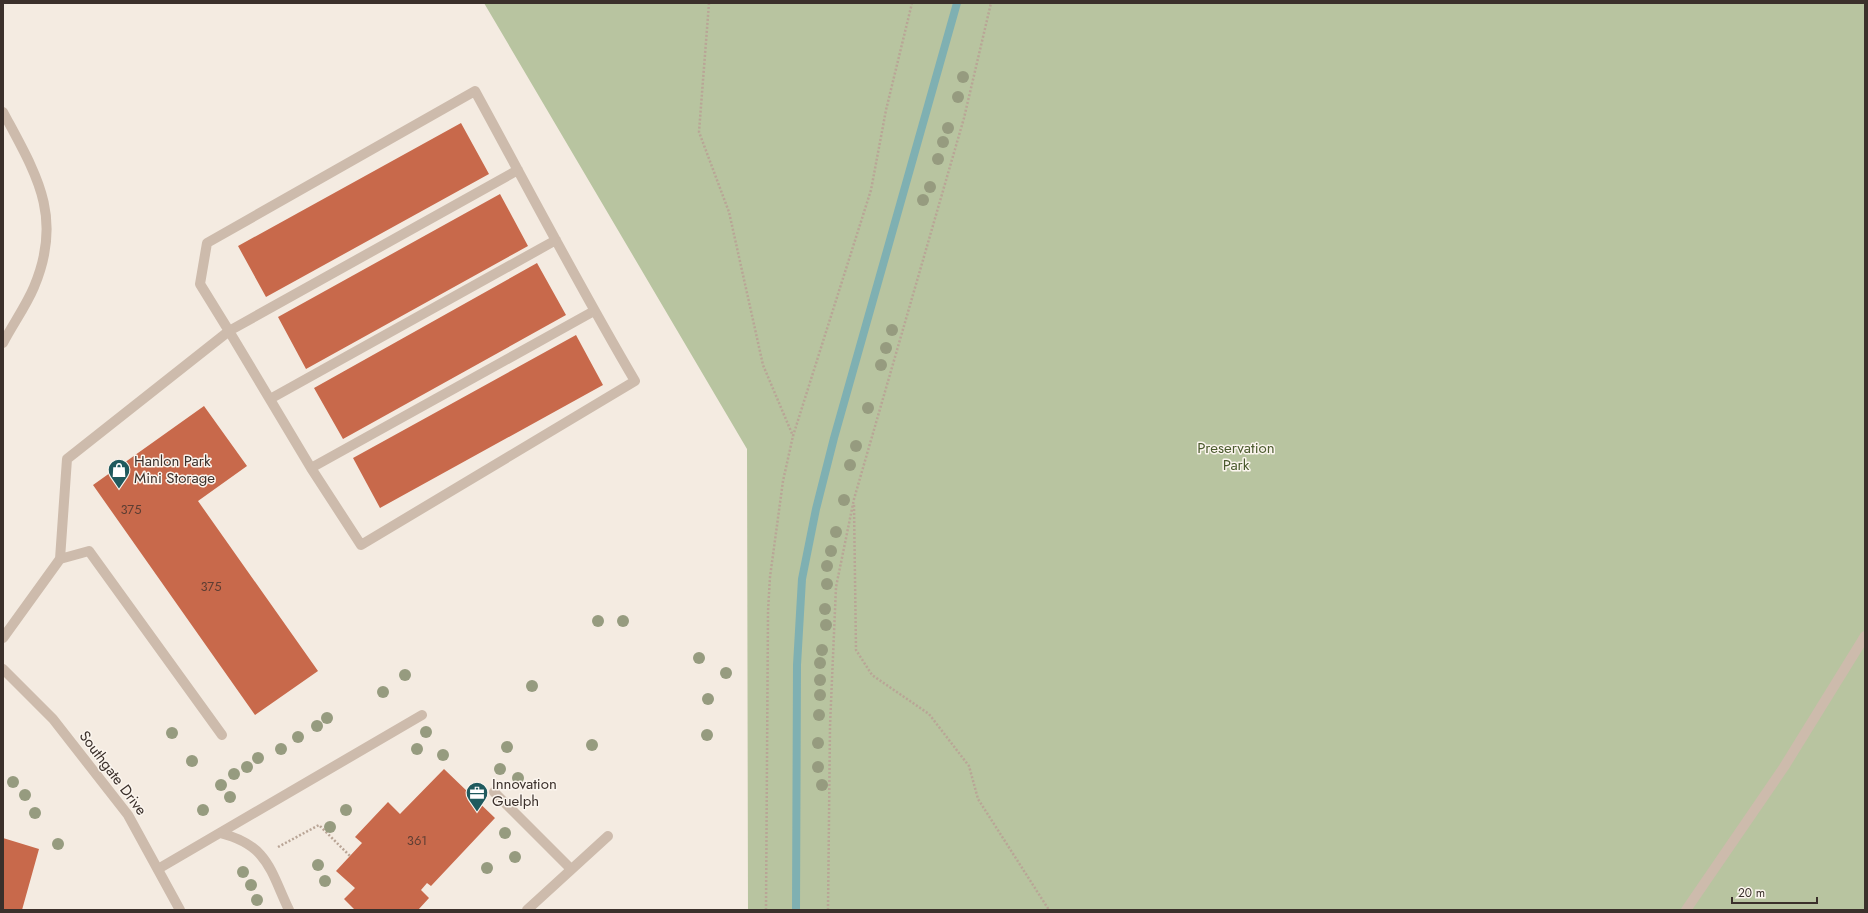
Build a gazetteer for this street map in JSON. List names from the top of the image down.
{
  "streets": {
    "street": ["Southgate Drive"]
  },
  "parks": ["Preservation Park"],
  "places": {
    "shop": ["Hanlon Park Mini Storage"],
    "office": ["Innovation Guelph"]
  },
  "house_numbers": ["375", "375", "361"],
  "scale_bar": "20 m"
}
